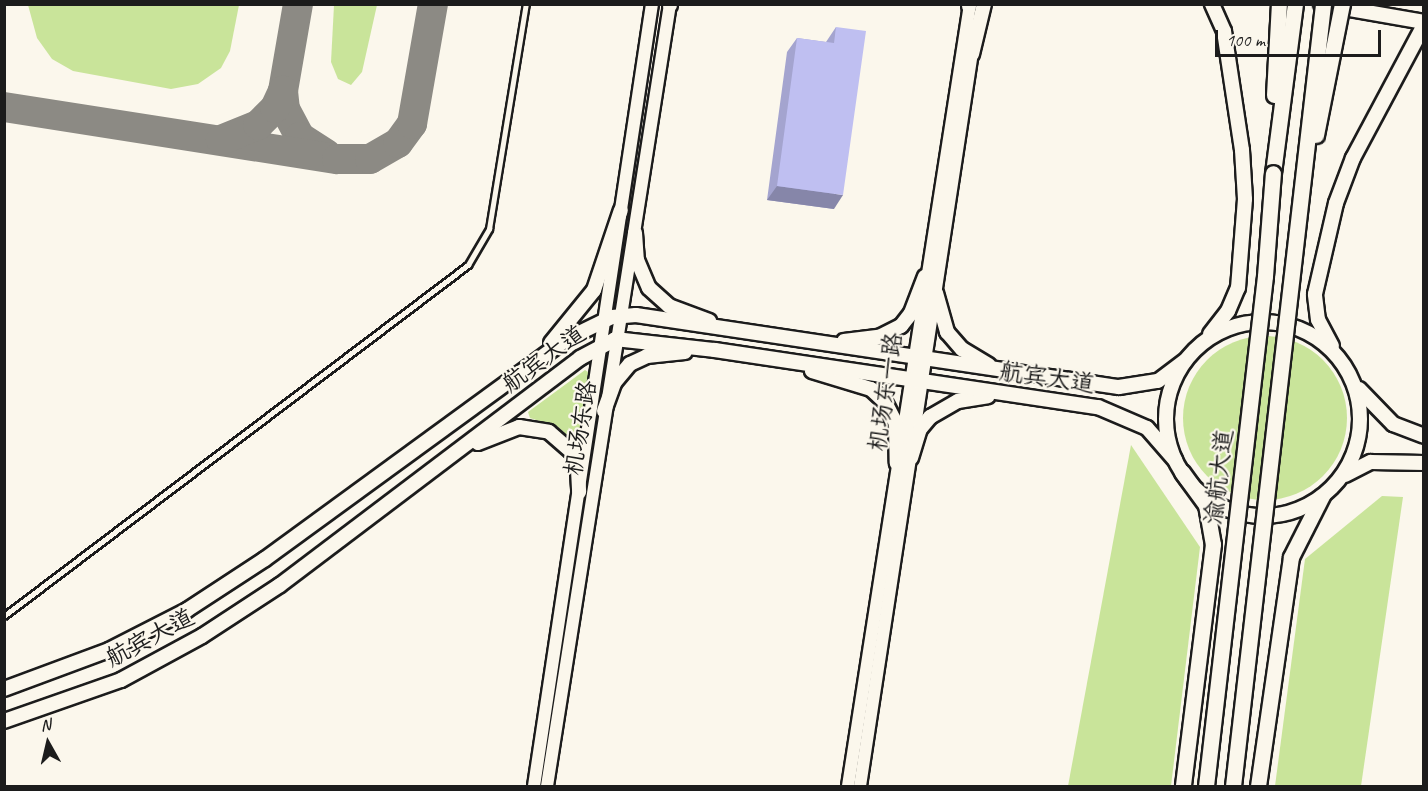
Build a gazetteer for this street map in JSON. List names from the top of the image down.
{
  "streets": {
    "highway": ["渝航大道"],
    "main road": ["航宾大道"],
    "street": ["机场东一路", "机场东路"]
  },
  "crossings": [
    ["航宾大道", "机场东一路"],
    ["航宾大道", "机场东路"]
  ],
  "scale_bar": "100 m",
  "north": "top"
}
